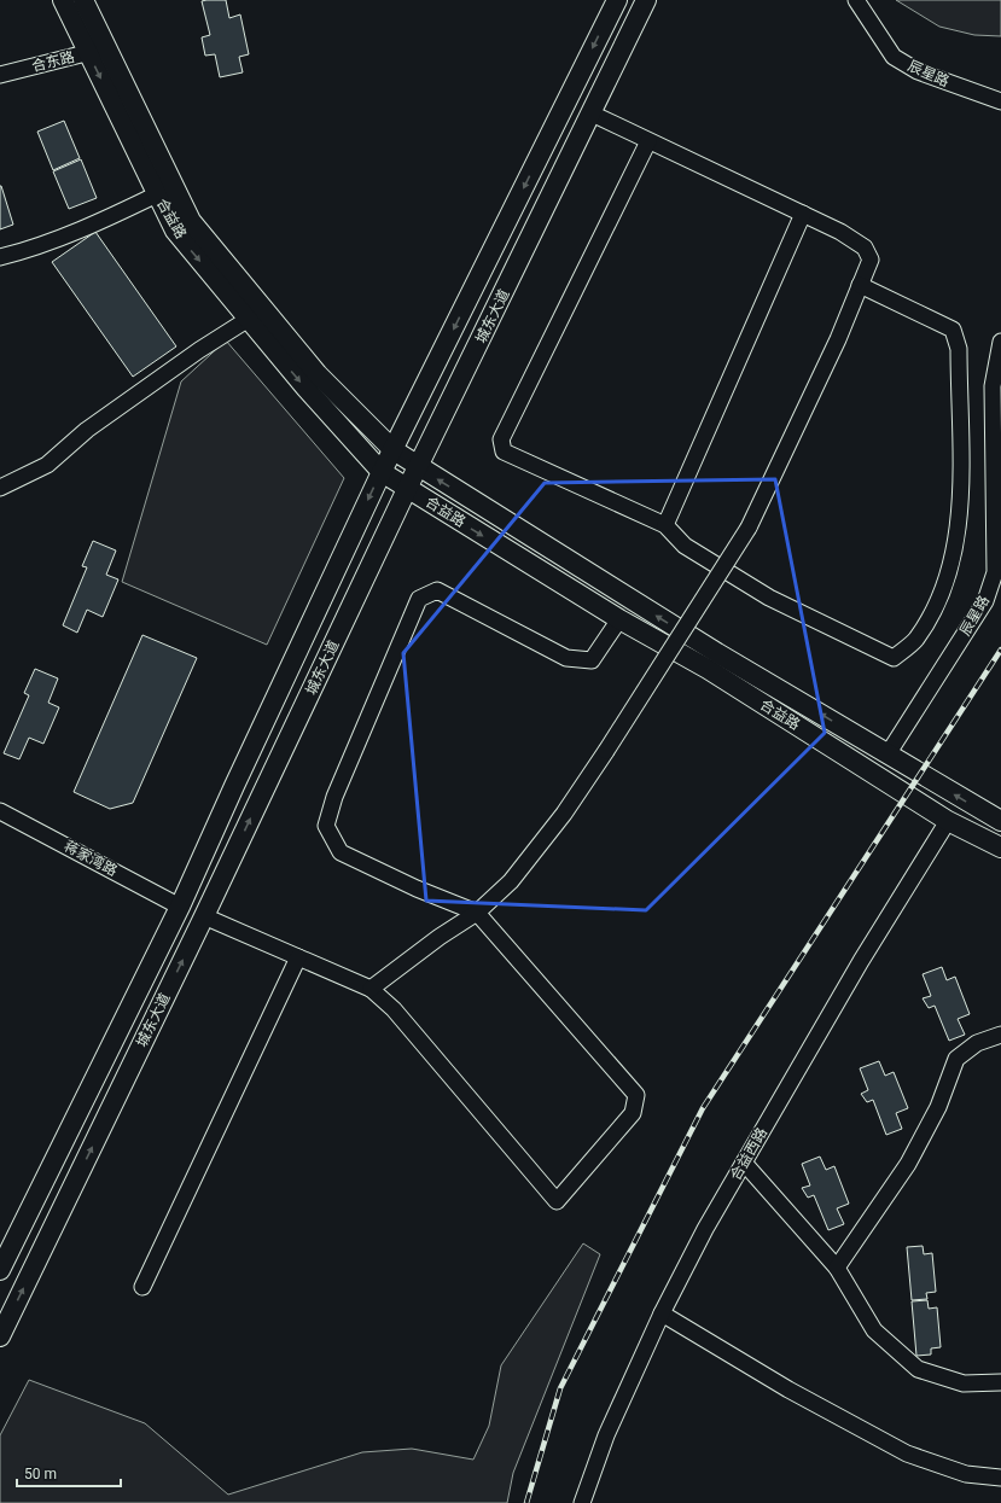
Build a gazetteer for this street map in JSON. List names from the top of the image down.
{
  "streets": {
    "main road": ["合益路", "城东大道"],
    "street": [
      "合东路",
      "辰星路",
      "蒋家湾路",
      "合益西路"
    ]
  },
  "crossings": [
    ["合东路", "合益路"],
    ["辰星路", "合益路"],
    ["合益路", "城东大道"],
    ["合益路", "合益西路"],
    ["城东大道", "蒋家湾路"]
  ],
  "scale_bar": "50 m"
}
